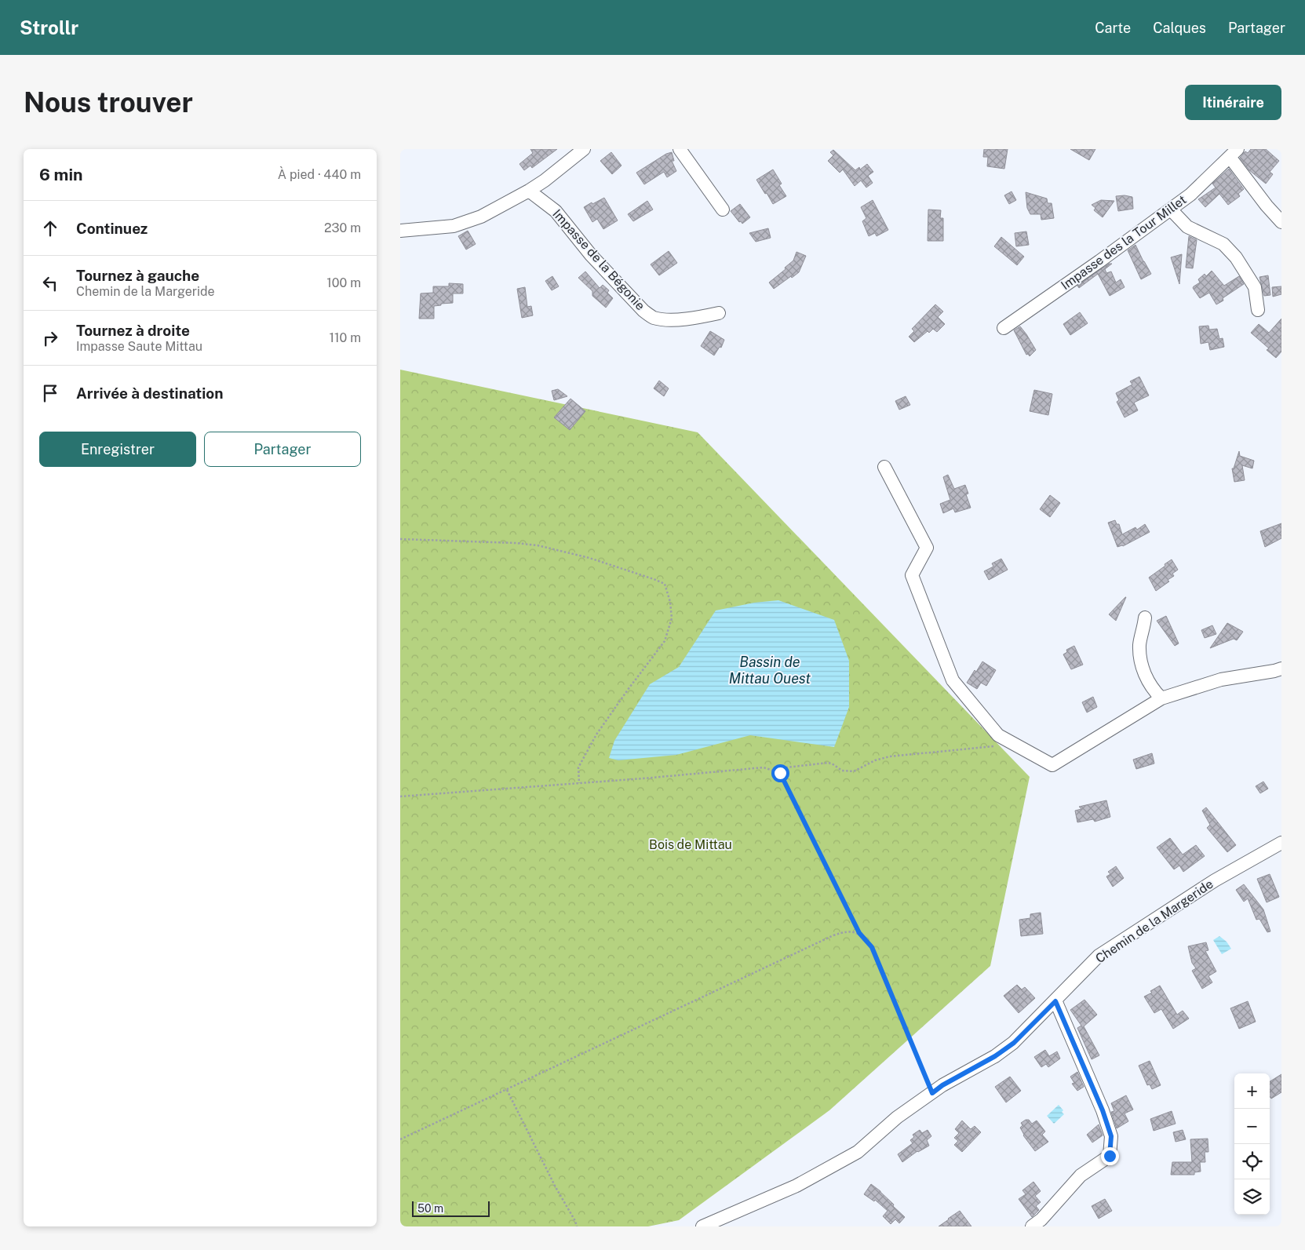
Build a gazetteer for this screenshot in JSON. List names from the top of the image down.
{
  "streets": {
    "street": ["Impasse des la Tour Millet", "Impasse de la Bégonie", "Chemin de la Margeride"]
  },
  "water": ["Bassin de Mittau Ouest"],
  "parks": ["Bois de Mittau"],
  "scale_bar": "50 m",
  "page": {
    "header": "Strollr",
    "nav": ["Carte", "Calques", "Partager"],
    "buttons": [
      "Itinéraire",
      ["Enregistrer", "Partager"]
    ],
    "title": "Nous trouver",
    "heading": ["6 min", "À pied · 440 m"],
    "list": [
      ["Continuez", "230 m"],
      ["Tournez à gauche", "Chemin de la Margeride", "100 m"],
      ["Tournez à droite", "Impasse Saute Mittau", "110 m"],
      "Arrivée à destination"
    ],
    "map_buttons": ["+", "−"],
    "scale": "50 m"
  }
}
